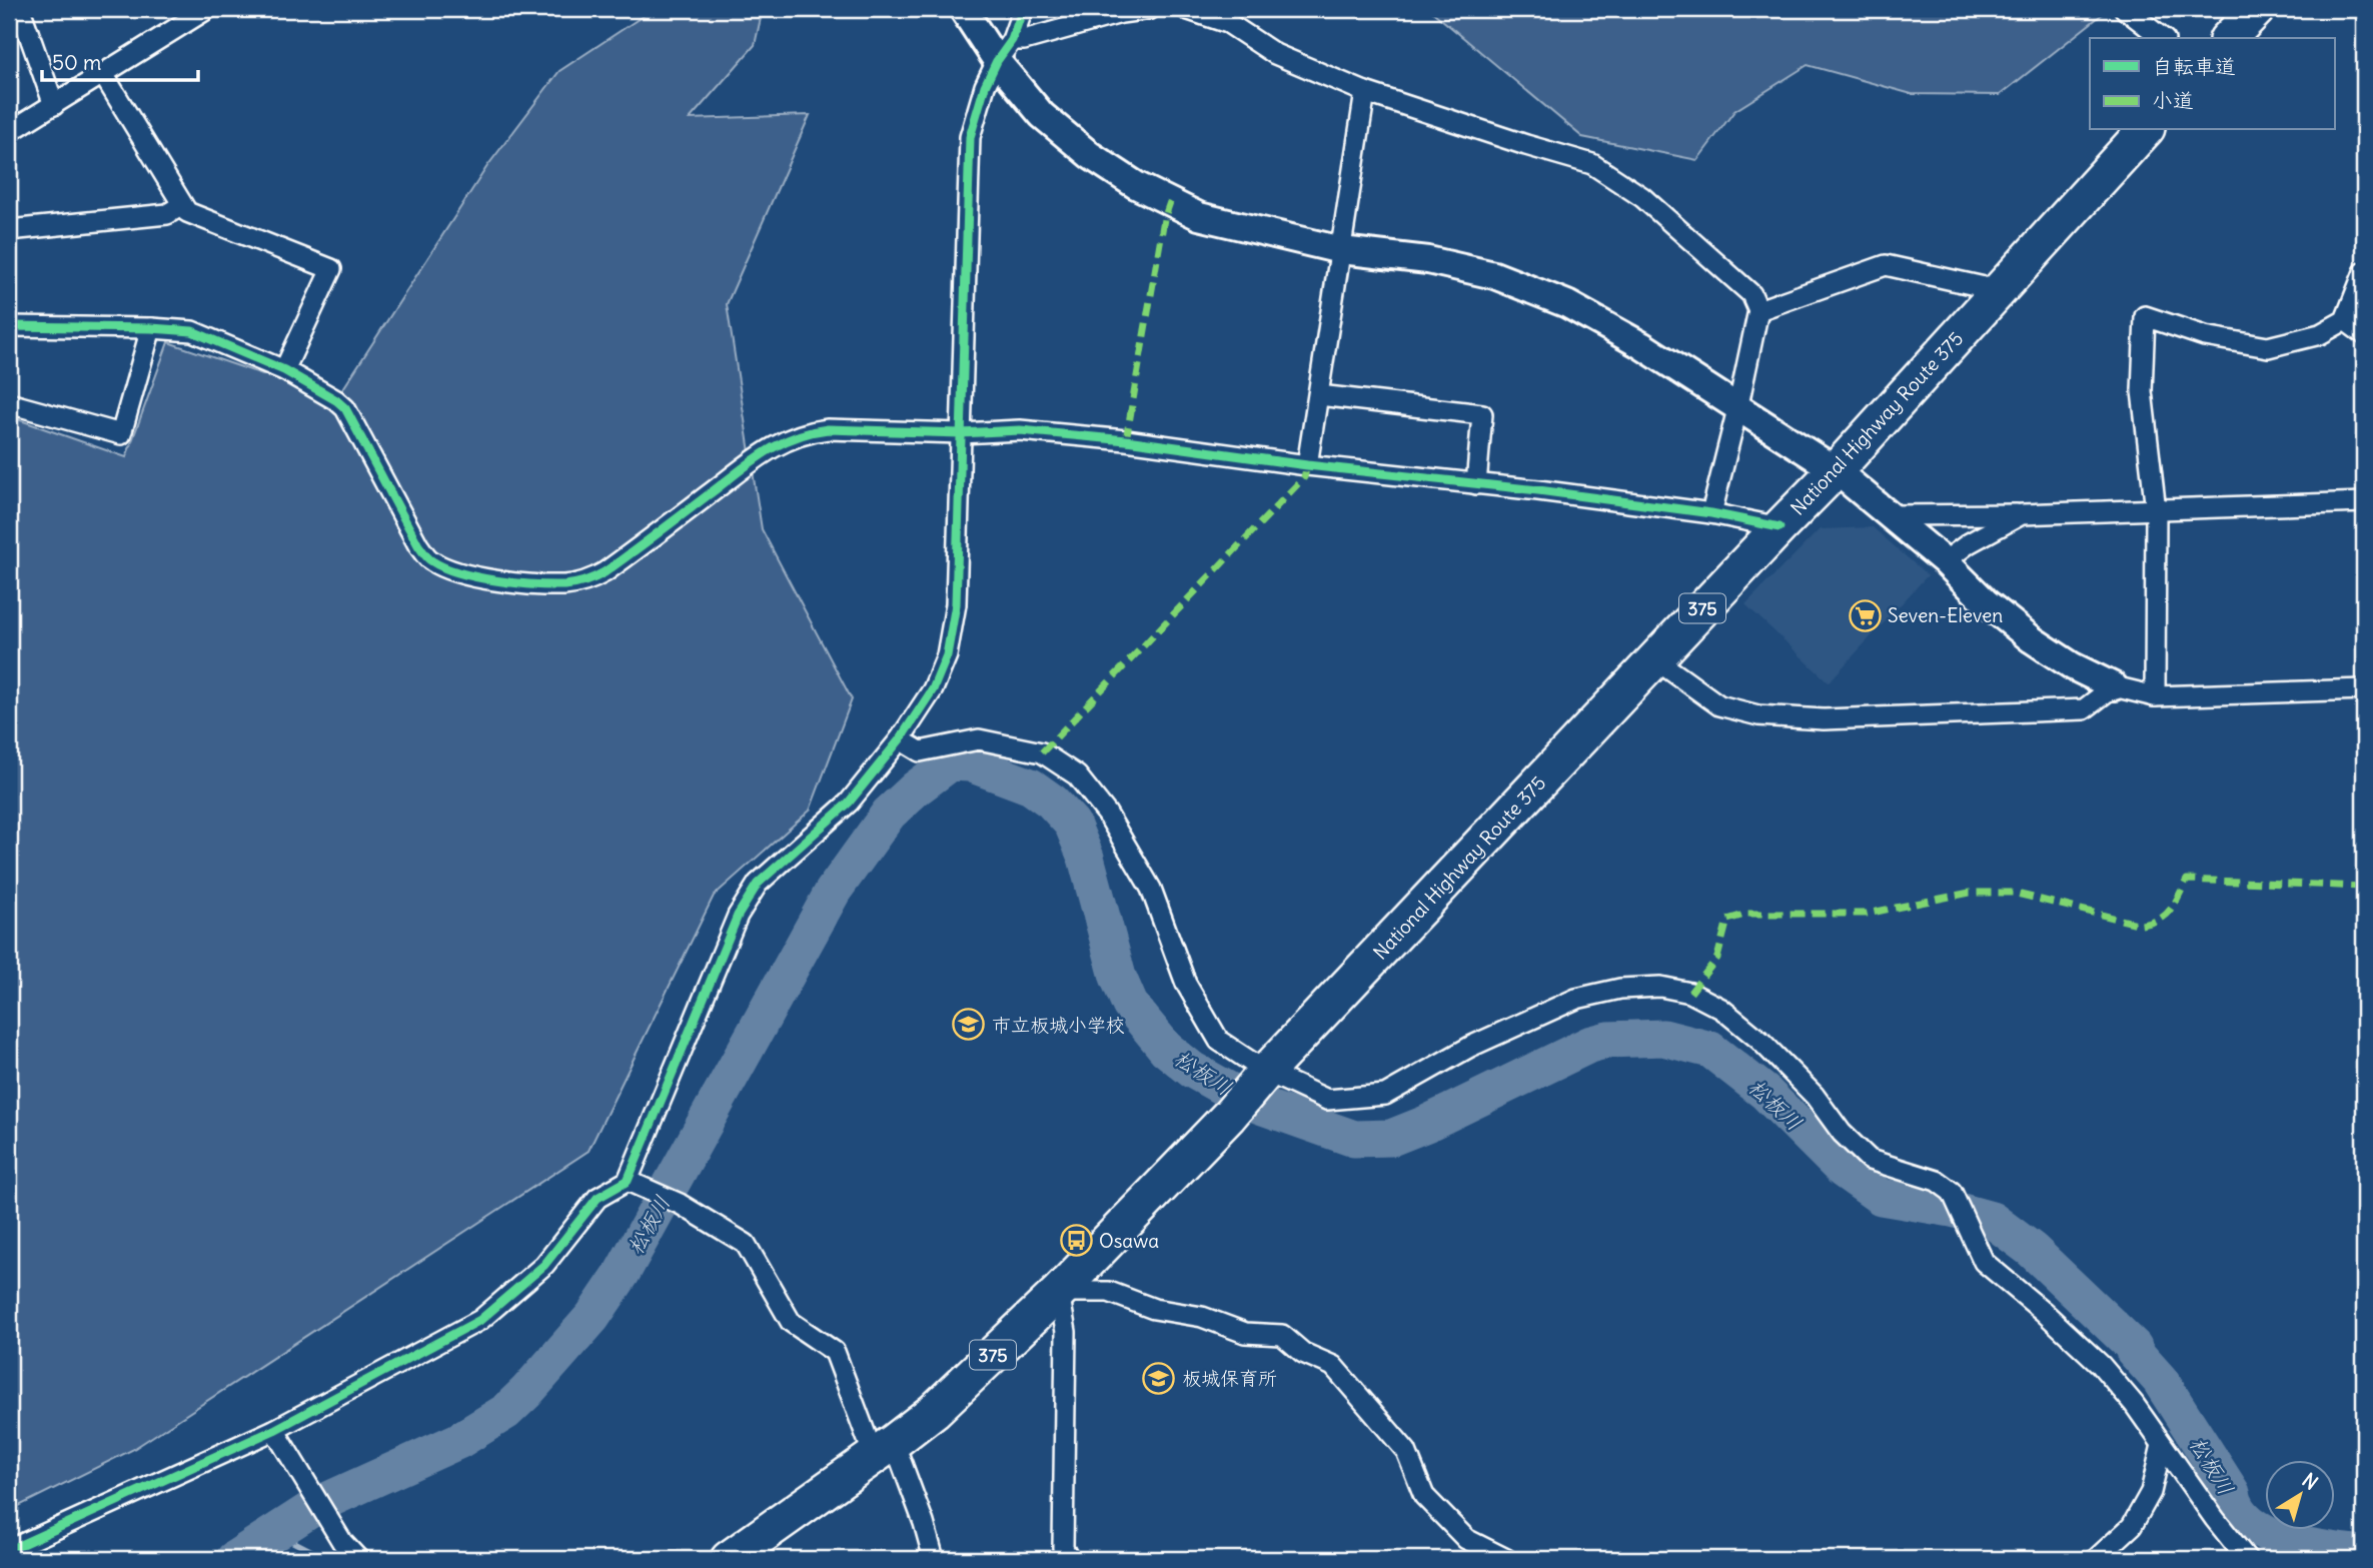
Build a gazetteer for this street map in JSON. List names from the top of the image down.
{
  "streets": {
    "highway": ["National Highway Route 375", "375"]
  },
  "water": ["松板川"],
  "places": {
    "supermarket": ["Seven-Eleven"],
    "school or university": ["市立板城小学校", "板城保育所"],
    "bus stop": ["Osawa"]
  },
  "legend": ["自転車道", "小道"],
  "scale_bar": "50 m",
  "north": "top right"
}
